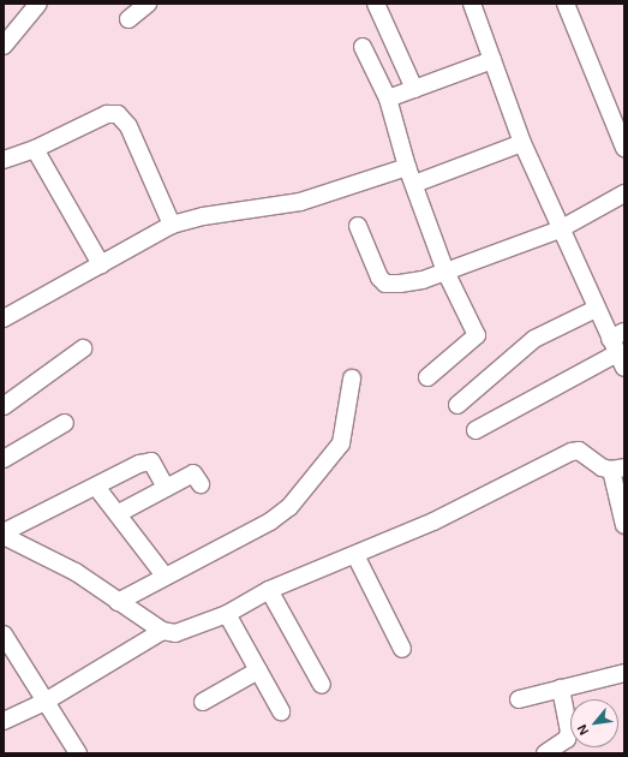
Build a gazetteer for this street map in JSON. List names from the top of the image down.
{
  "north": "bottom left"
}
